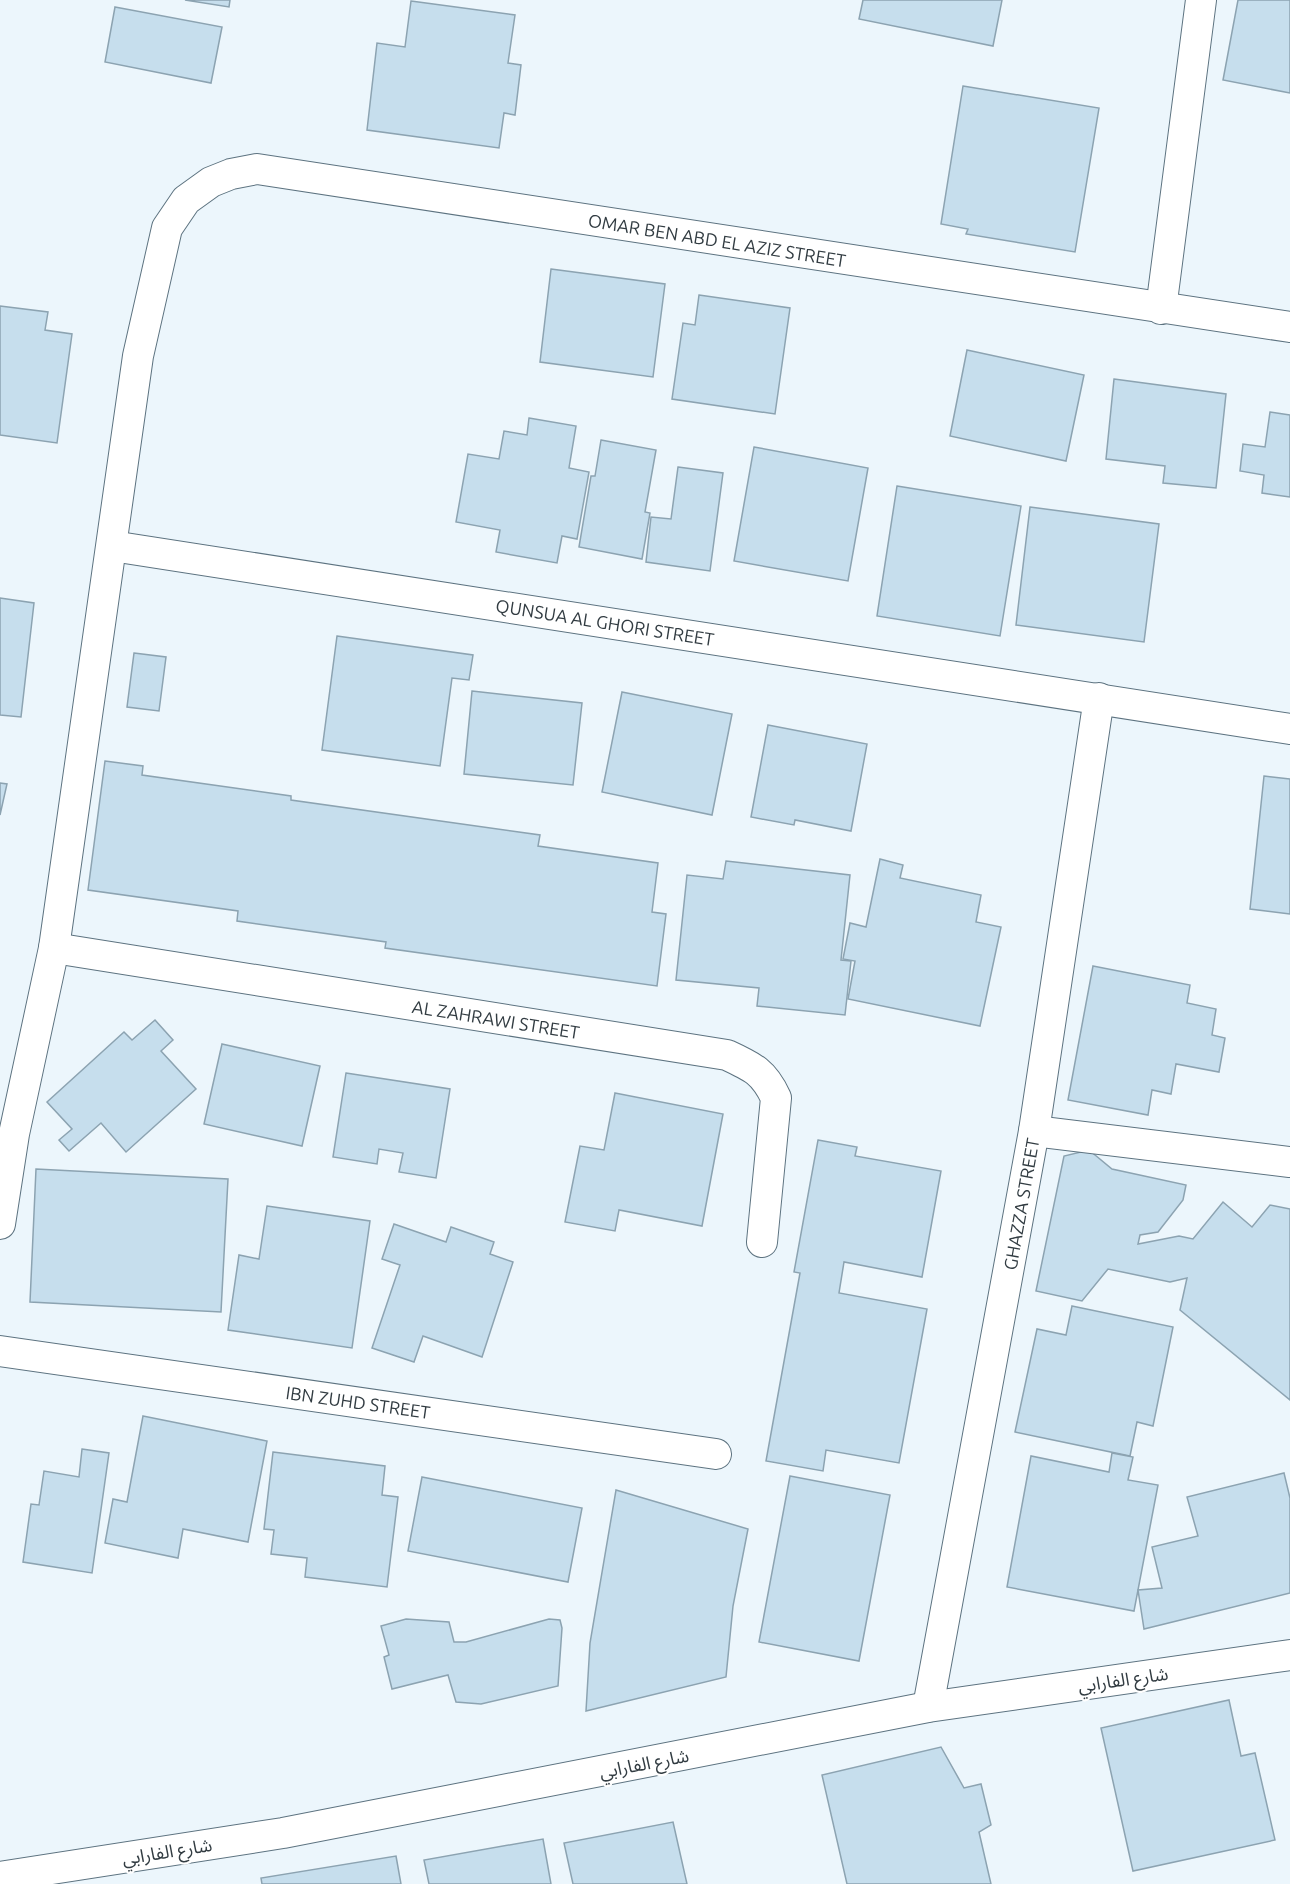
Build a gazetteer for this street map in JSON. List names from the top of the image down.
{
  "streets": {
    "street": [
      "OMAR BEN ABD EL AZIZ STREET",
      "QUNSUA AL GHORI STREET",
      "AL ZAHRAWI STREET",
      "GHAZZA STREET",
      "IBN ZUHD STREET",
      "شارع الفارابي"
    ]
  },
  "crossings": [
    ["OMAR BEN ABD EL AZIZ STREET", "QUNSUA AL GHORI STREET"],
    ["QUNSUA AL GHORI STREET", "GHAZZA STREET"],
    ["GHAZZA STREET", "شارع الفارابي"]
  ]
}
